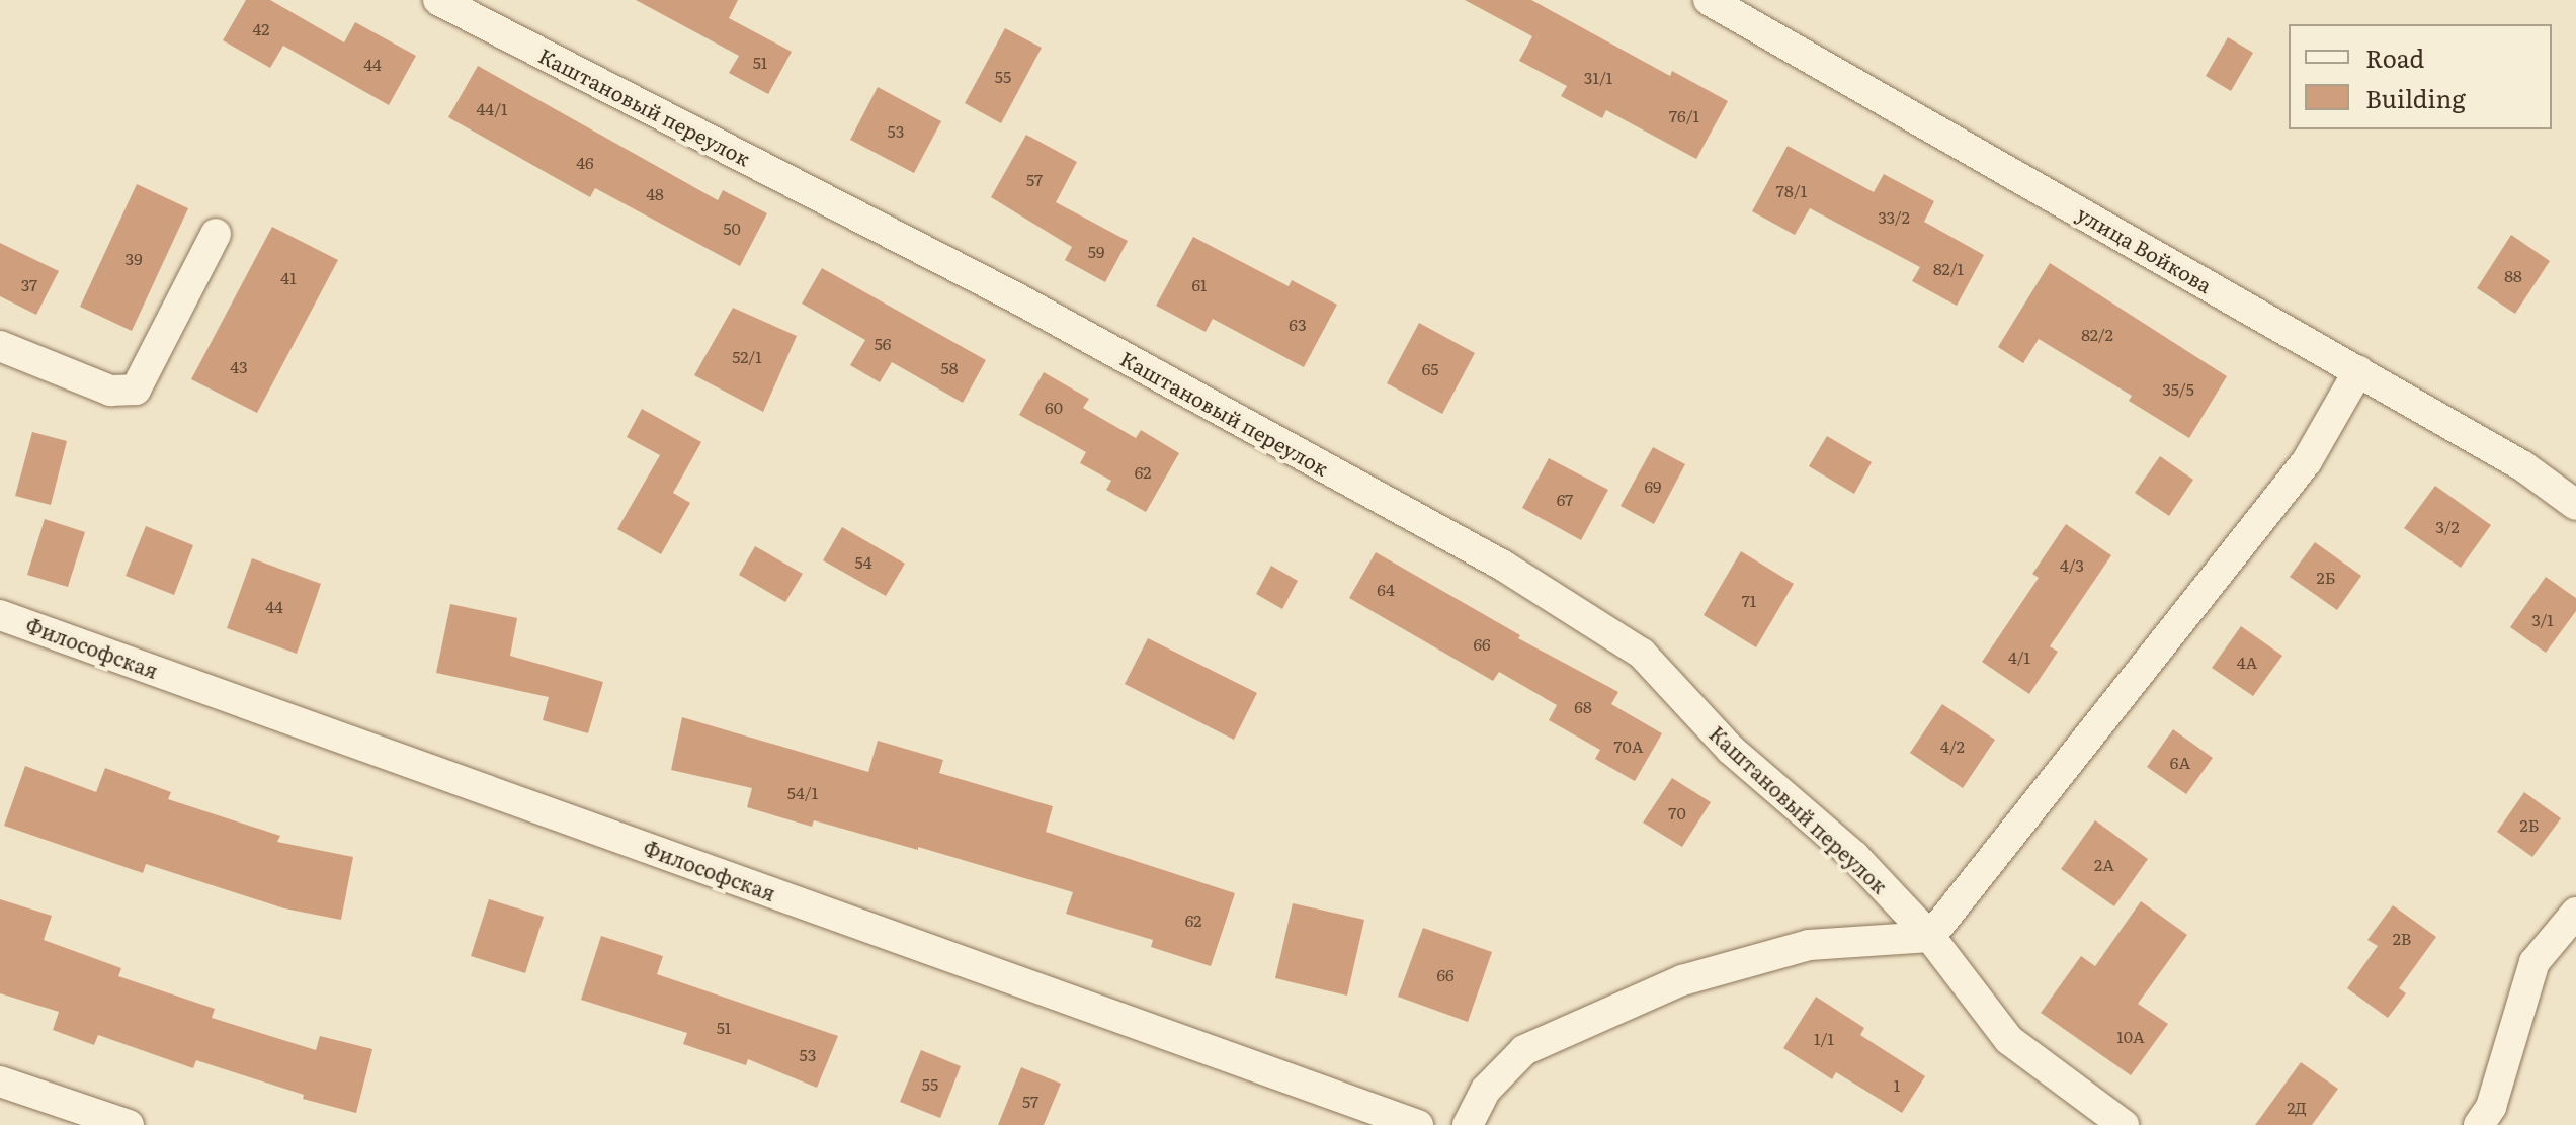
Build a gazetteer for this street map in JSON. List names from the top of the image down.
{
  "streets": {
    "street": ["Каштановый переулок", "улица Войкова", "Философская"]
  },
  "house_numbers": [
    "42",
    "51",
    "44",
    "55",
    "31/1",
    "44/1",
    "76/1",
    "53",
    "46",
    "57",
    "78/1",
    "48",
    "33/2",
    "50",
    "59",
    "39",
    "82/1",
    "88",
    "41",
    "37",
    "61",
    "63",
    "82/2",
    "56",
    "52/1",
    "43",
    "58",
    "65",
    "35/5",
    "60",
    "62",
    "69",
    "67",
    "3/2",
    "54",
    "4/3",
    "2Б",
    "64",
    "71",
    "44",
    "3/1",
    "66",
    "4/1",
    "4А",
    "68",
    "70А",
    "4/2",
    "6А",
    "54/1",
    "70",
    "2Б",
    "2А",
    "62",
    "2В",
    "66",
    "51",
    "10А",
    "1/1",
    "53",
    "55",
    "1",
    "57",
    "2Д"
  ],
  "legend": ["Road", "Building"]
}
